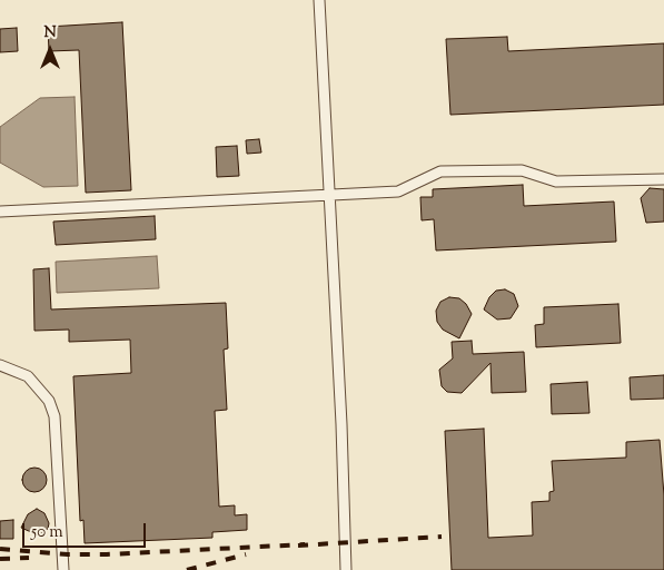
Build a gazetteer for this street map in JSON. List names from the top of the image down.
{
  "scale_bar": "50 m",
  "north": "top"
}
